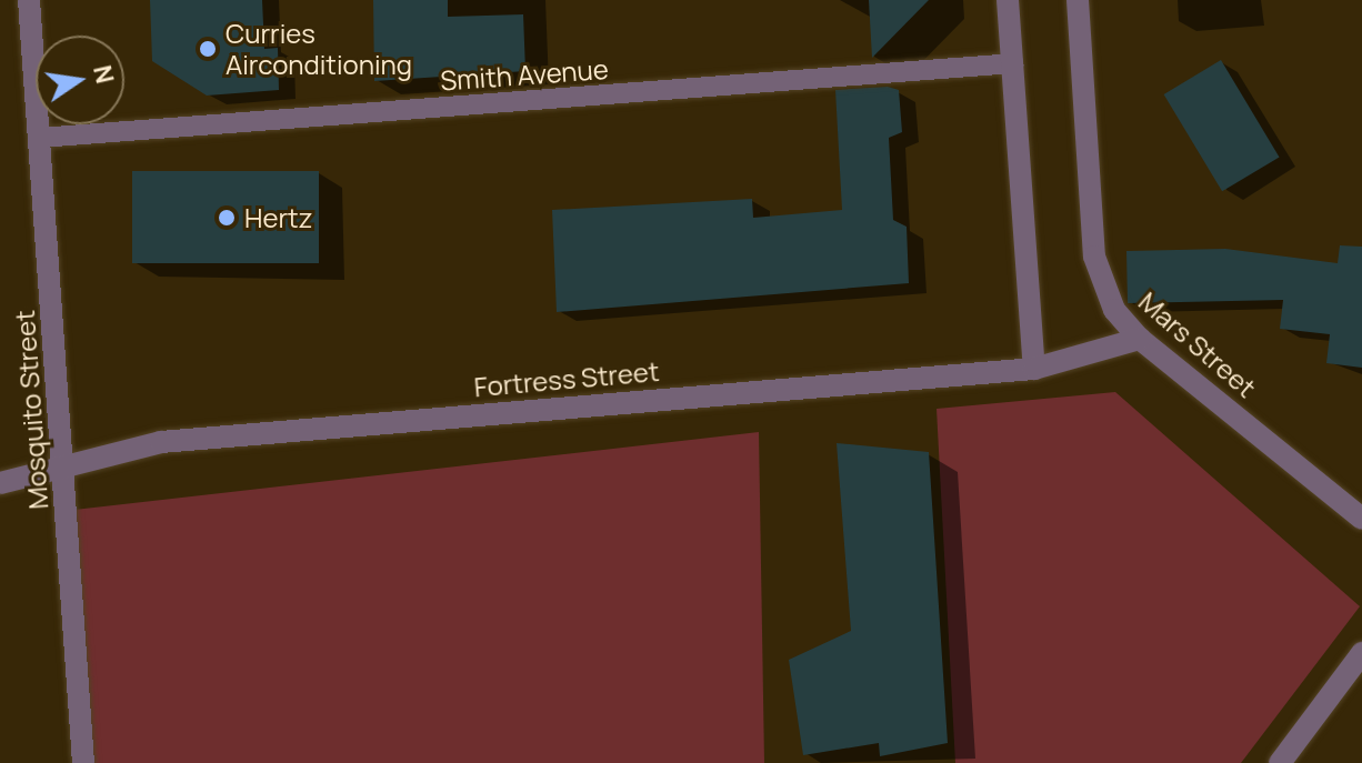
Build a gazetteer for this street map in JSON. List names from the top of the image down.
{
  "streets": {
    "street": ["Mars Street", "Fortress Street", "Mosquito Street"],
    "lane": ["Smith Avenue"]
  },
  "crossings": [
    ["Smith Avenue", "Mosquito Street"],
    ["Mars Street", "Fortress Street"],
    ["Fortress Street", "Mosquito Street"]
  ],
  "places": ["Curries Airconditioning", "Hertz"],
  "north": "right"
}
